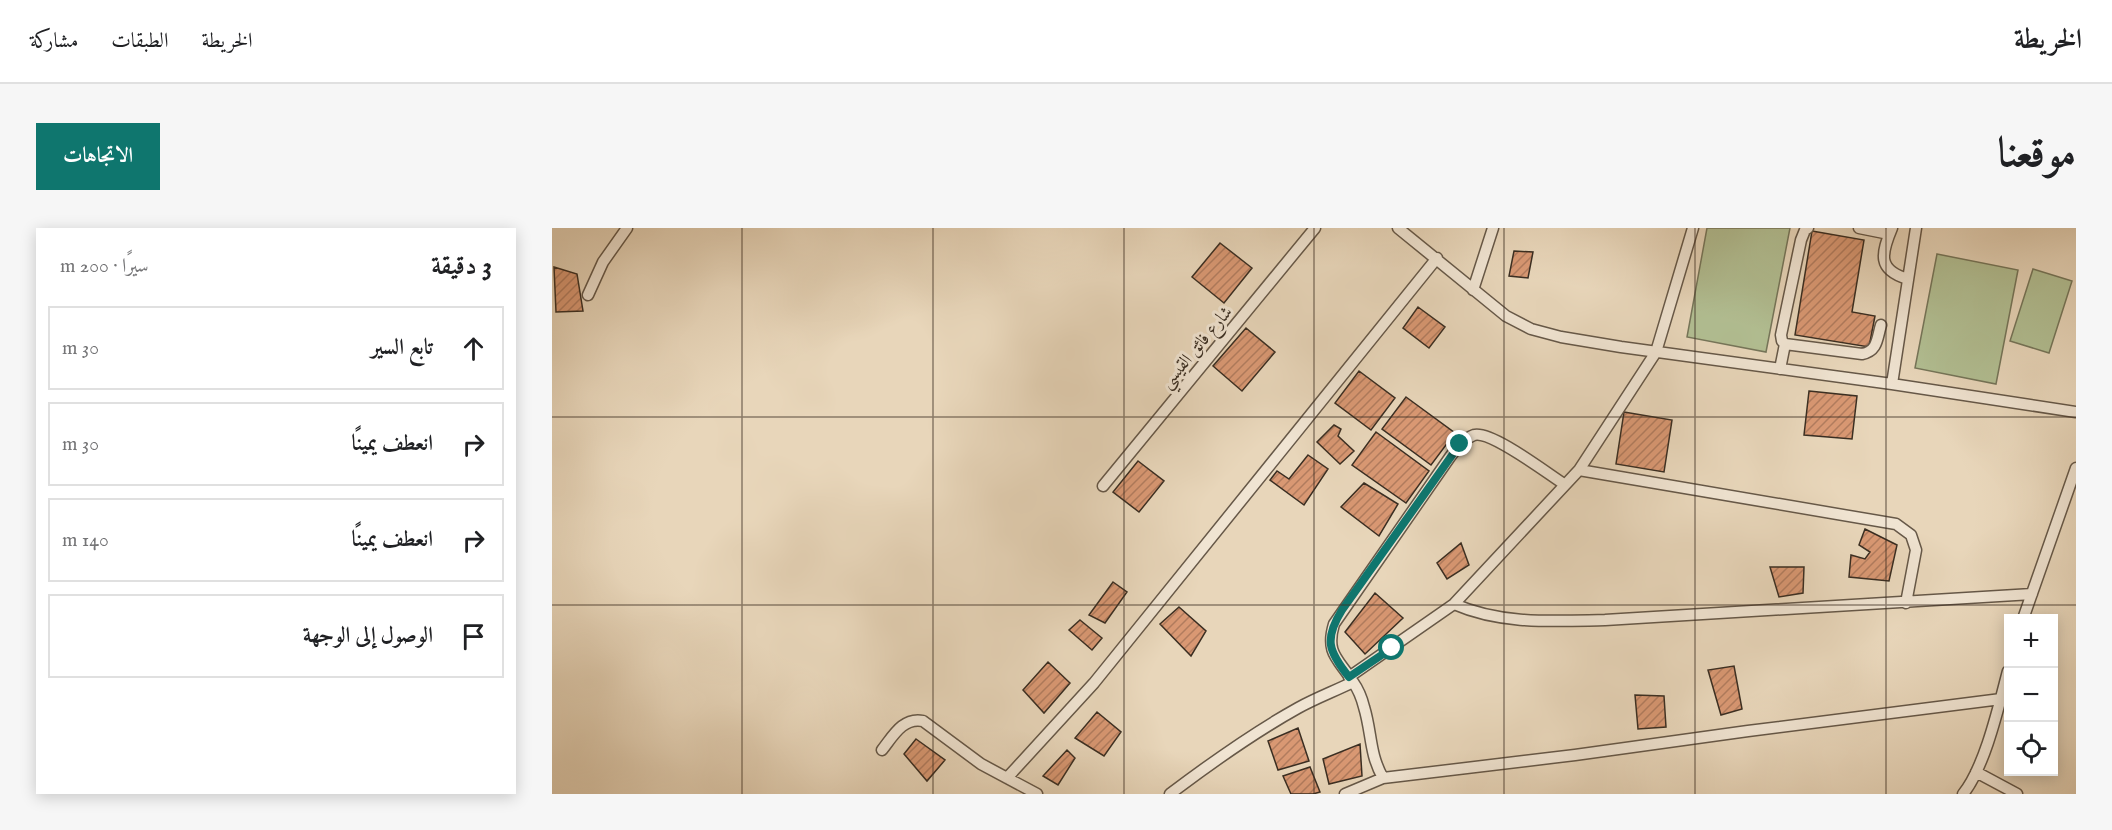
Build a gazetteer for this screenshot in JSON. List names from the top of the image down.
{
  "streets": {
    "street": ["شارع فائق القيسي"]
  },
  "page": {
    "header": "الخريطة",
    "nav": ["الخريطة", "الطبقات", "مشاركة"],
    "title": "موقعنا",
    "buttons": "الاتجاهات",
    "heading": ["3 دقيقة", "سيرًا · 200 m"],
    "list": [
      ["تابع السير", "30 m"],
      ["انعطف يمينًا", "30 m"],
      ["انعطف يمينًا", "140 m"],
      "الوصول إلى الوجهة"
    ],
    "map_buttons": ["+", "−"]
  }
}
